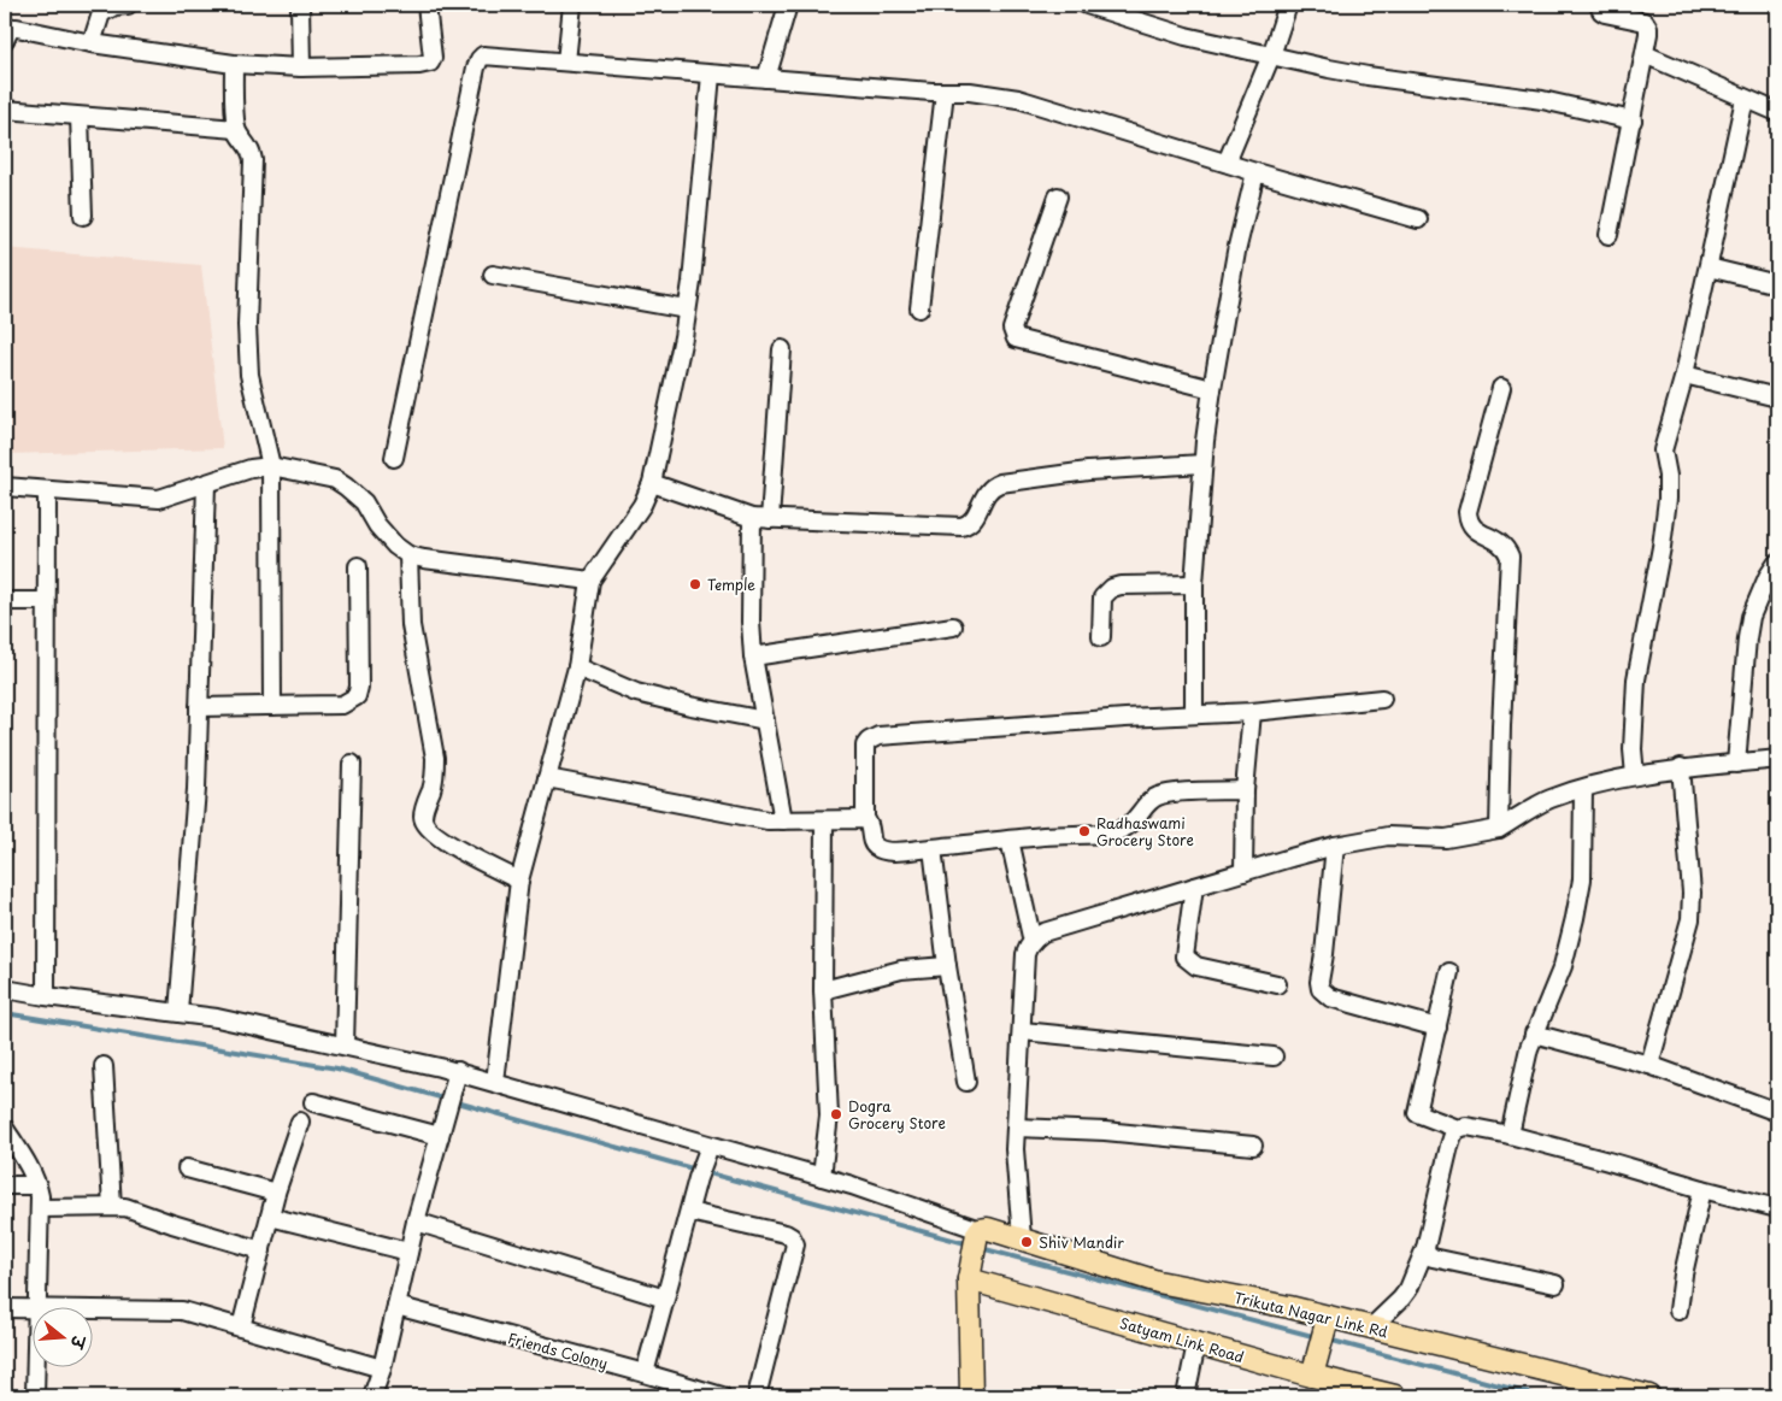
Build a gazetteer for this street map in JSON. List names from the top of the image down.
{
  "streets": {
    "main road": ["Trikuta Nagar Link Rd", "Satyam Link Road"],
    "street": ["Friends Colony"]
  },
  "places": [
    "Temple",
    "Radhaswami Grocery Store",
    "Dogra Grocery Store",
    "Shiv Mandir"
  ],
  "north": "right"
}
